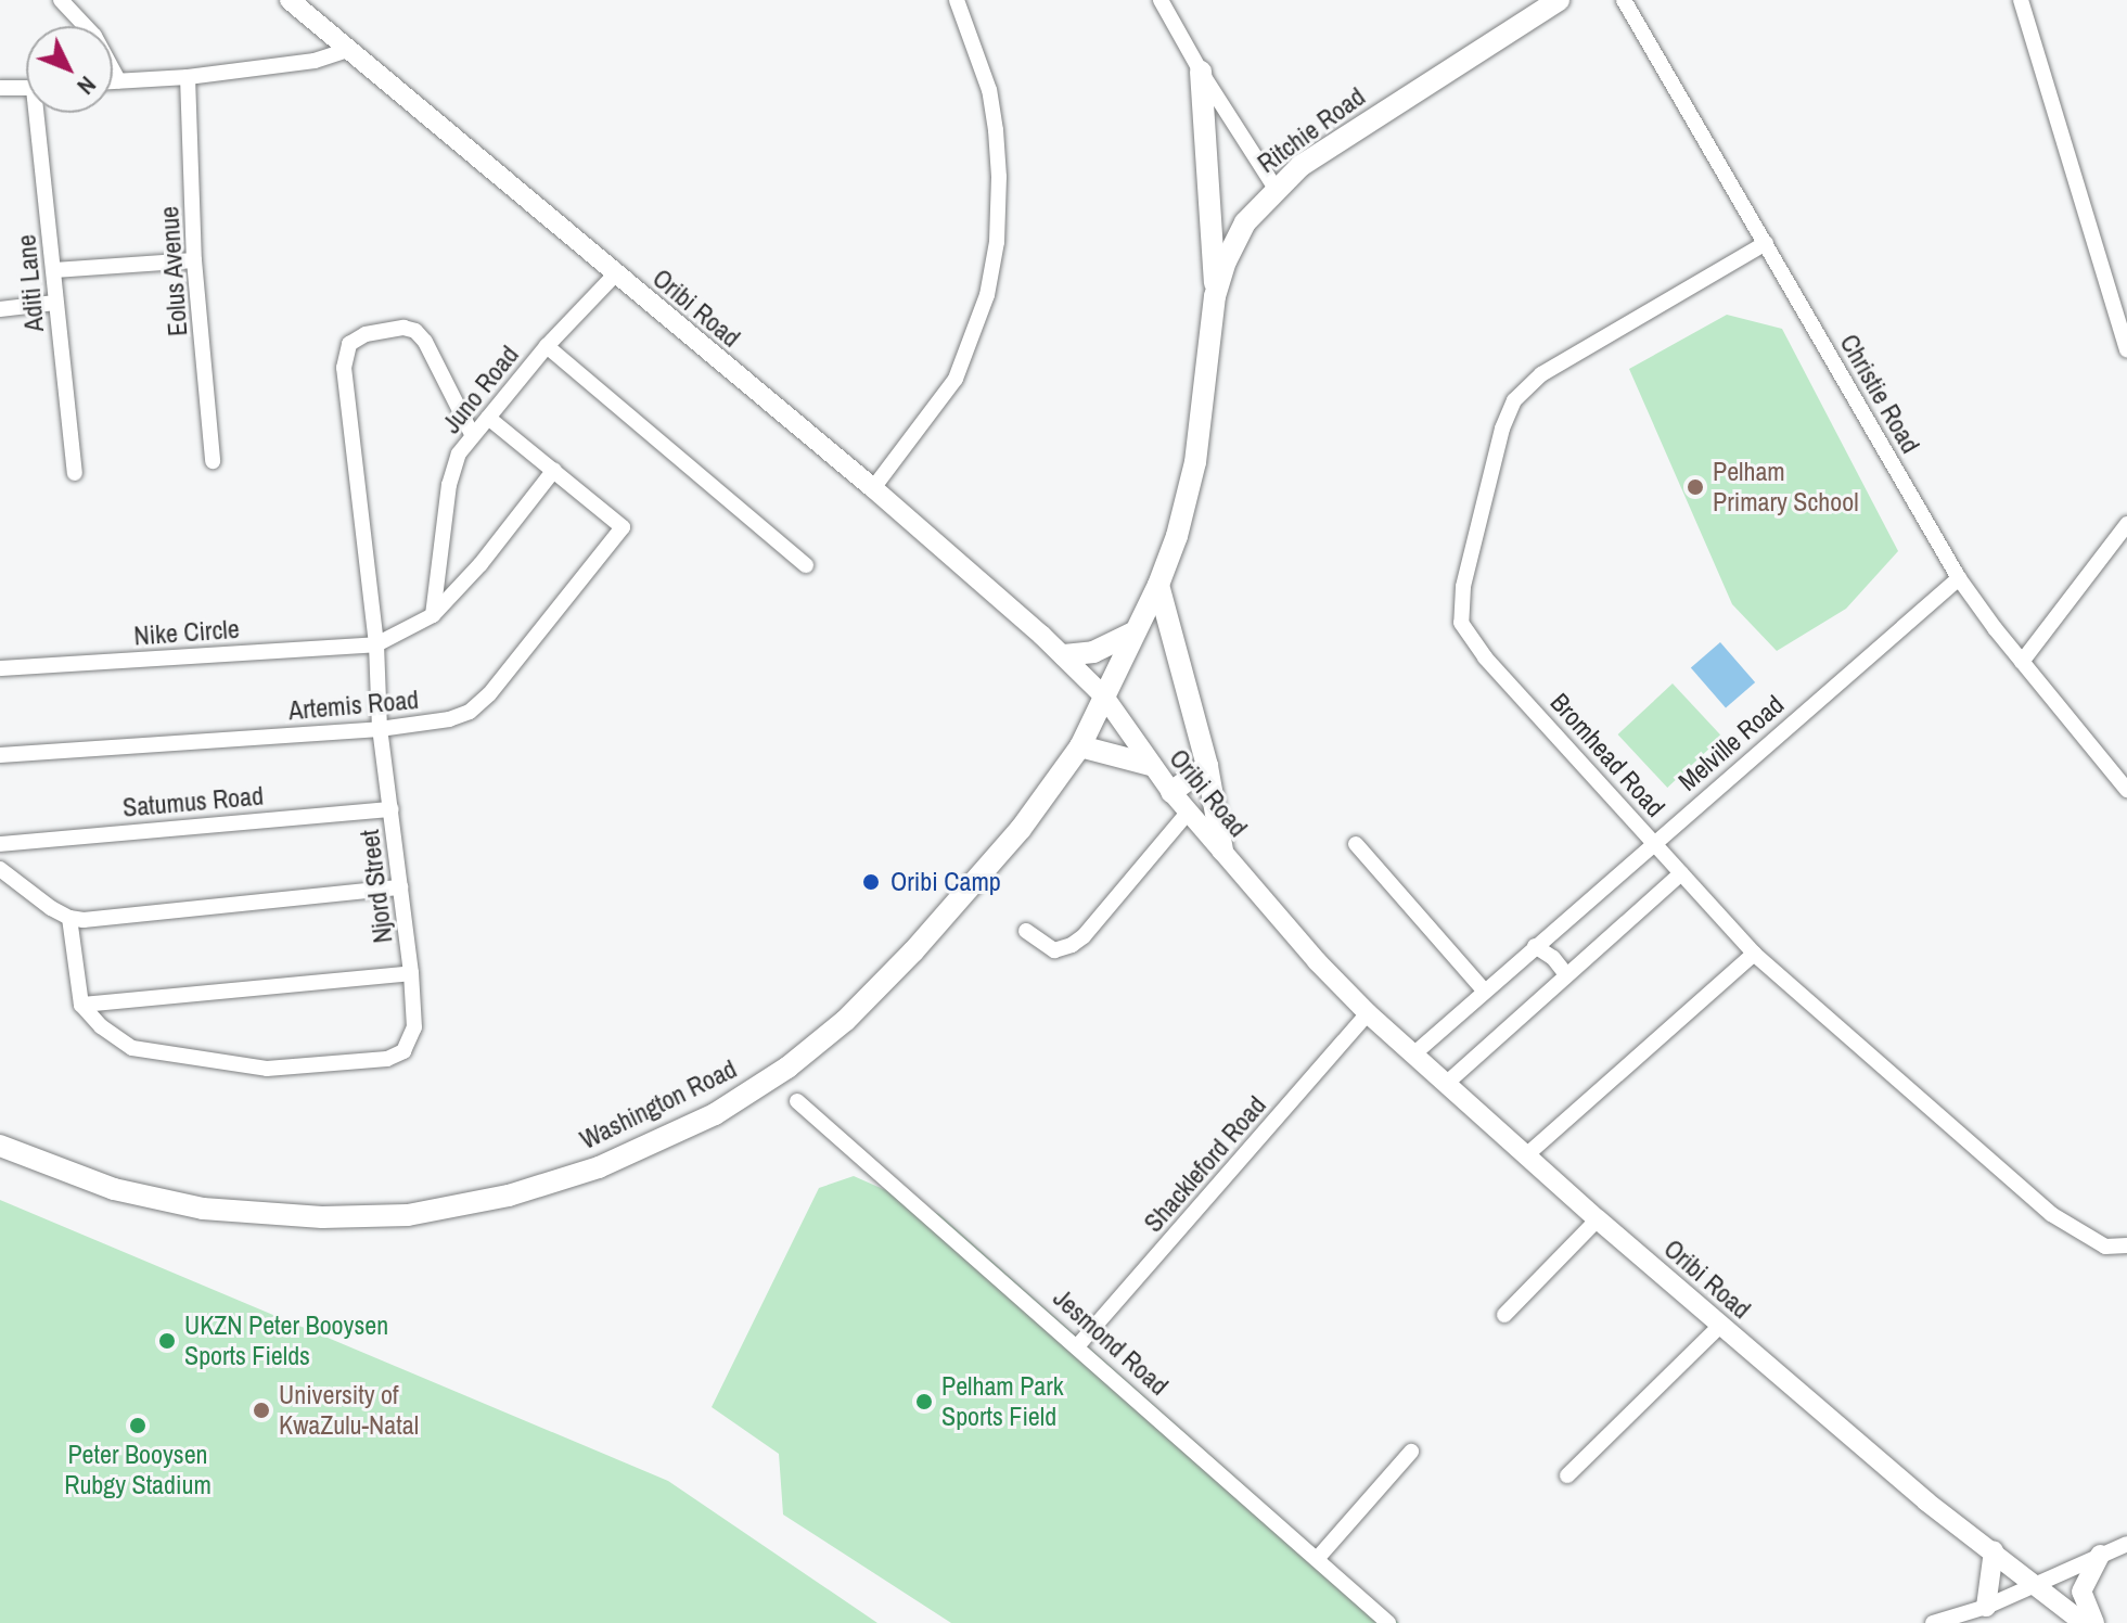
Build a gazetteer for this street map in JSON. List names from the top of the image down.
{
  "streets": {
    "main road": ["Ritchie Road", "Washington Road"],
    "street": [
      "Eolus Avenue",
      "Aditi Lane",
      "Oribi Road",
      "Juno Road",
      "Christie Road",
      "Nike Circle",
      "Artemis Road",
      "Melville Road",
      "Bromhead Road",
      "Satumus Road",
      "Njord Street",
      "Shackleford Road",
      "Jesmond Road"
    ]
  },
  "crossings": [
    ["Ritchie Road", "Washington Road"],
    ["Oribi Road", "Juno Road"],
    ["Oribi Road", "Melville Road"],
    ["Oribi Road", "Washington Road"],
    ["Oribi Road", "Shackleford Road"],
    ["Juno Road", "Njord Street"],
    ["Christie Road", "Melville Road"],
    ["Christie Road", "Bromhead Road"],
    ["Nike Circle", "Njord Street"],
    ["Artemis Road", "Njord Street"],
    ["Melville Road", "Bromhead Road"],
    ["Satumus Road", "Njord Street"],
    ["Shackleford Road", "Jesmond Road"]
  ],
  "places": [
    "Pelham Primary School",
    "Oribi Camp",
    "UKZN Peter Booysen Sports Fields",
    "Pelham Park Sports Field",
    "University of KwaZulu-Natal",
    "Peter Booysen Rubgy Stadium"
  ],
  "north": "bottom right"
}
